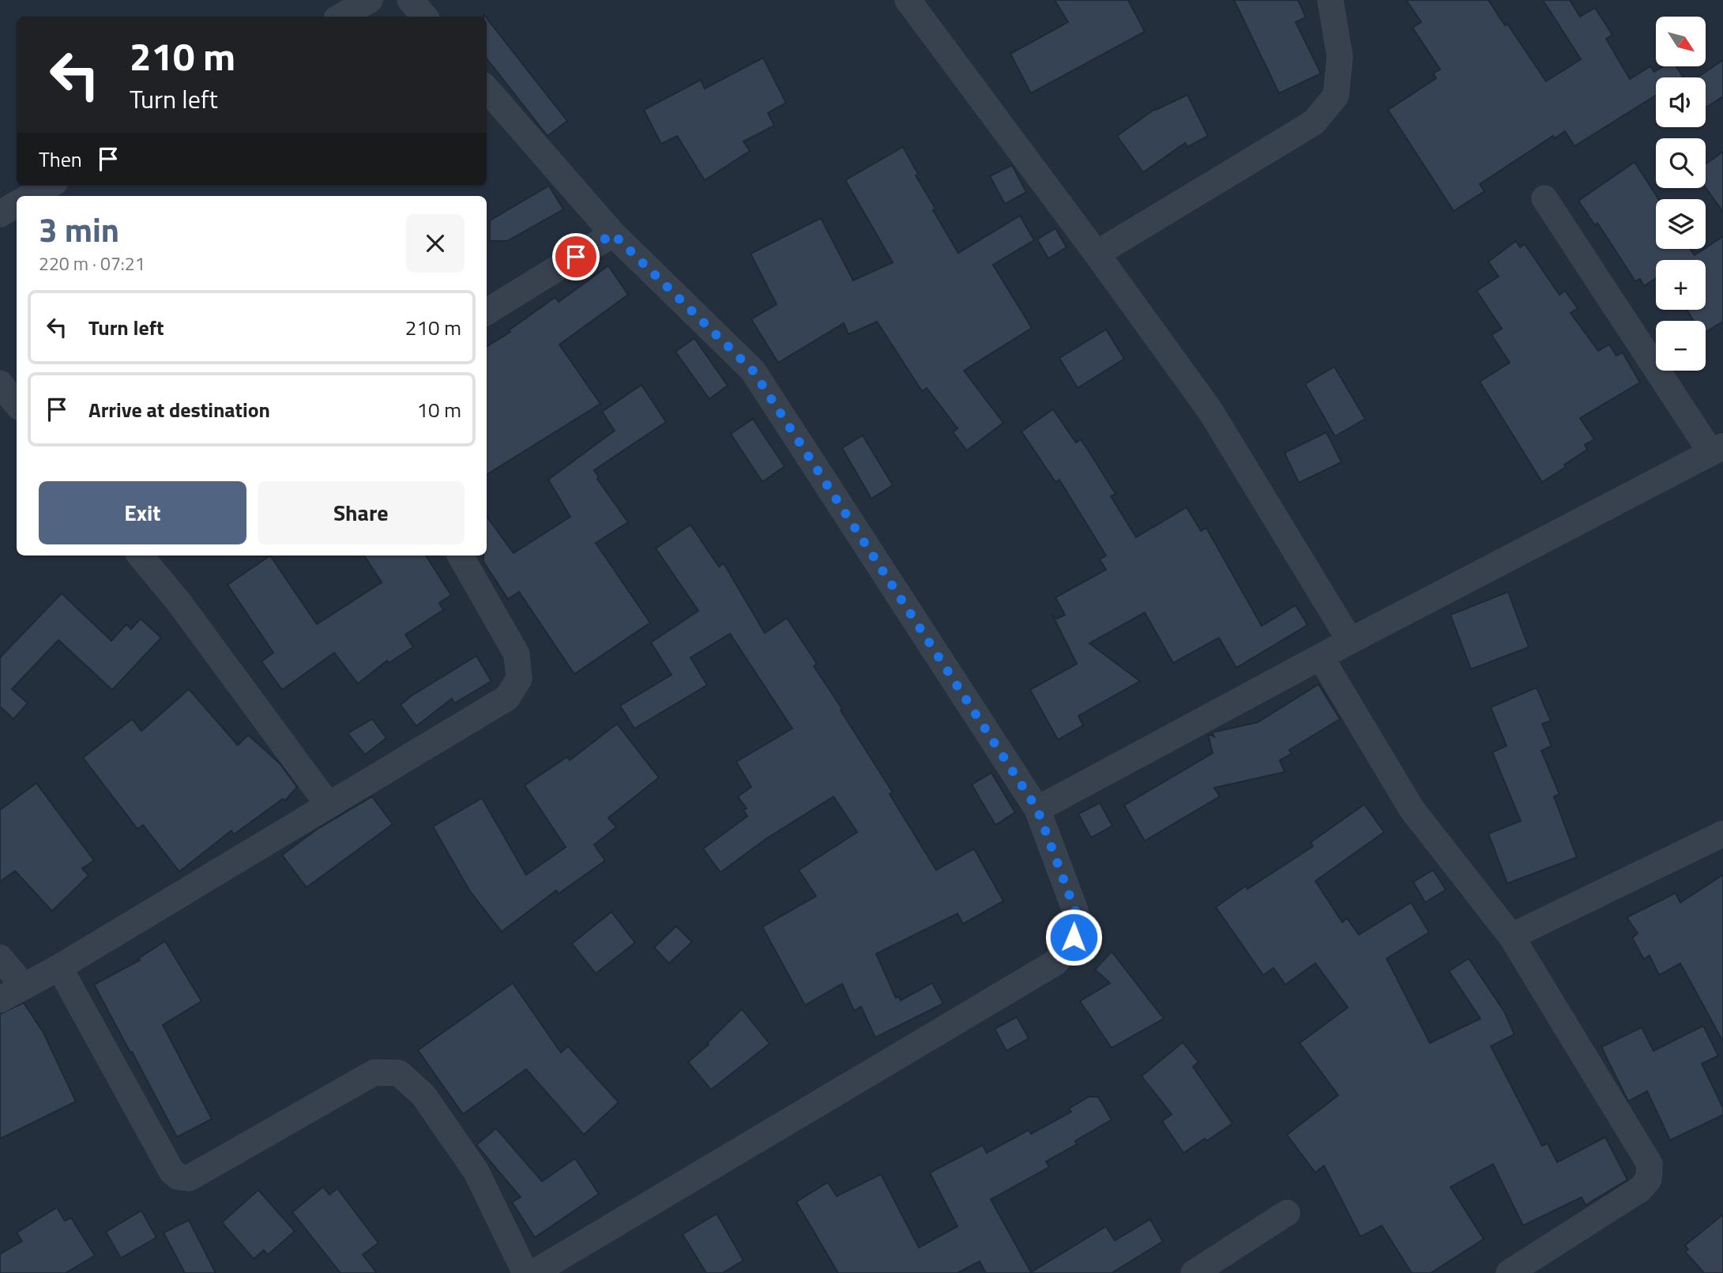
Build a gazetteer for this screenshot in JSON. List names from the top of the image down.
{
  "north": "bottom right",
  "page": {
    "map_buttons": ["+", "−"],
    "turn": ["210 m", "Turn left"],
    "then": "Then",
    "heading": ["3 min", "220 m · 07:21"],
    "list": [
      {
        "name": "Turn left",
        "value": "210 m"
      },
      {
        "name": "Arrive at destination",
        "value": "10 m"
      }
    ],
    "buttons": ["Exit", "Share"]
  }
}
